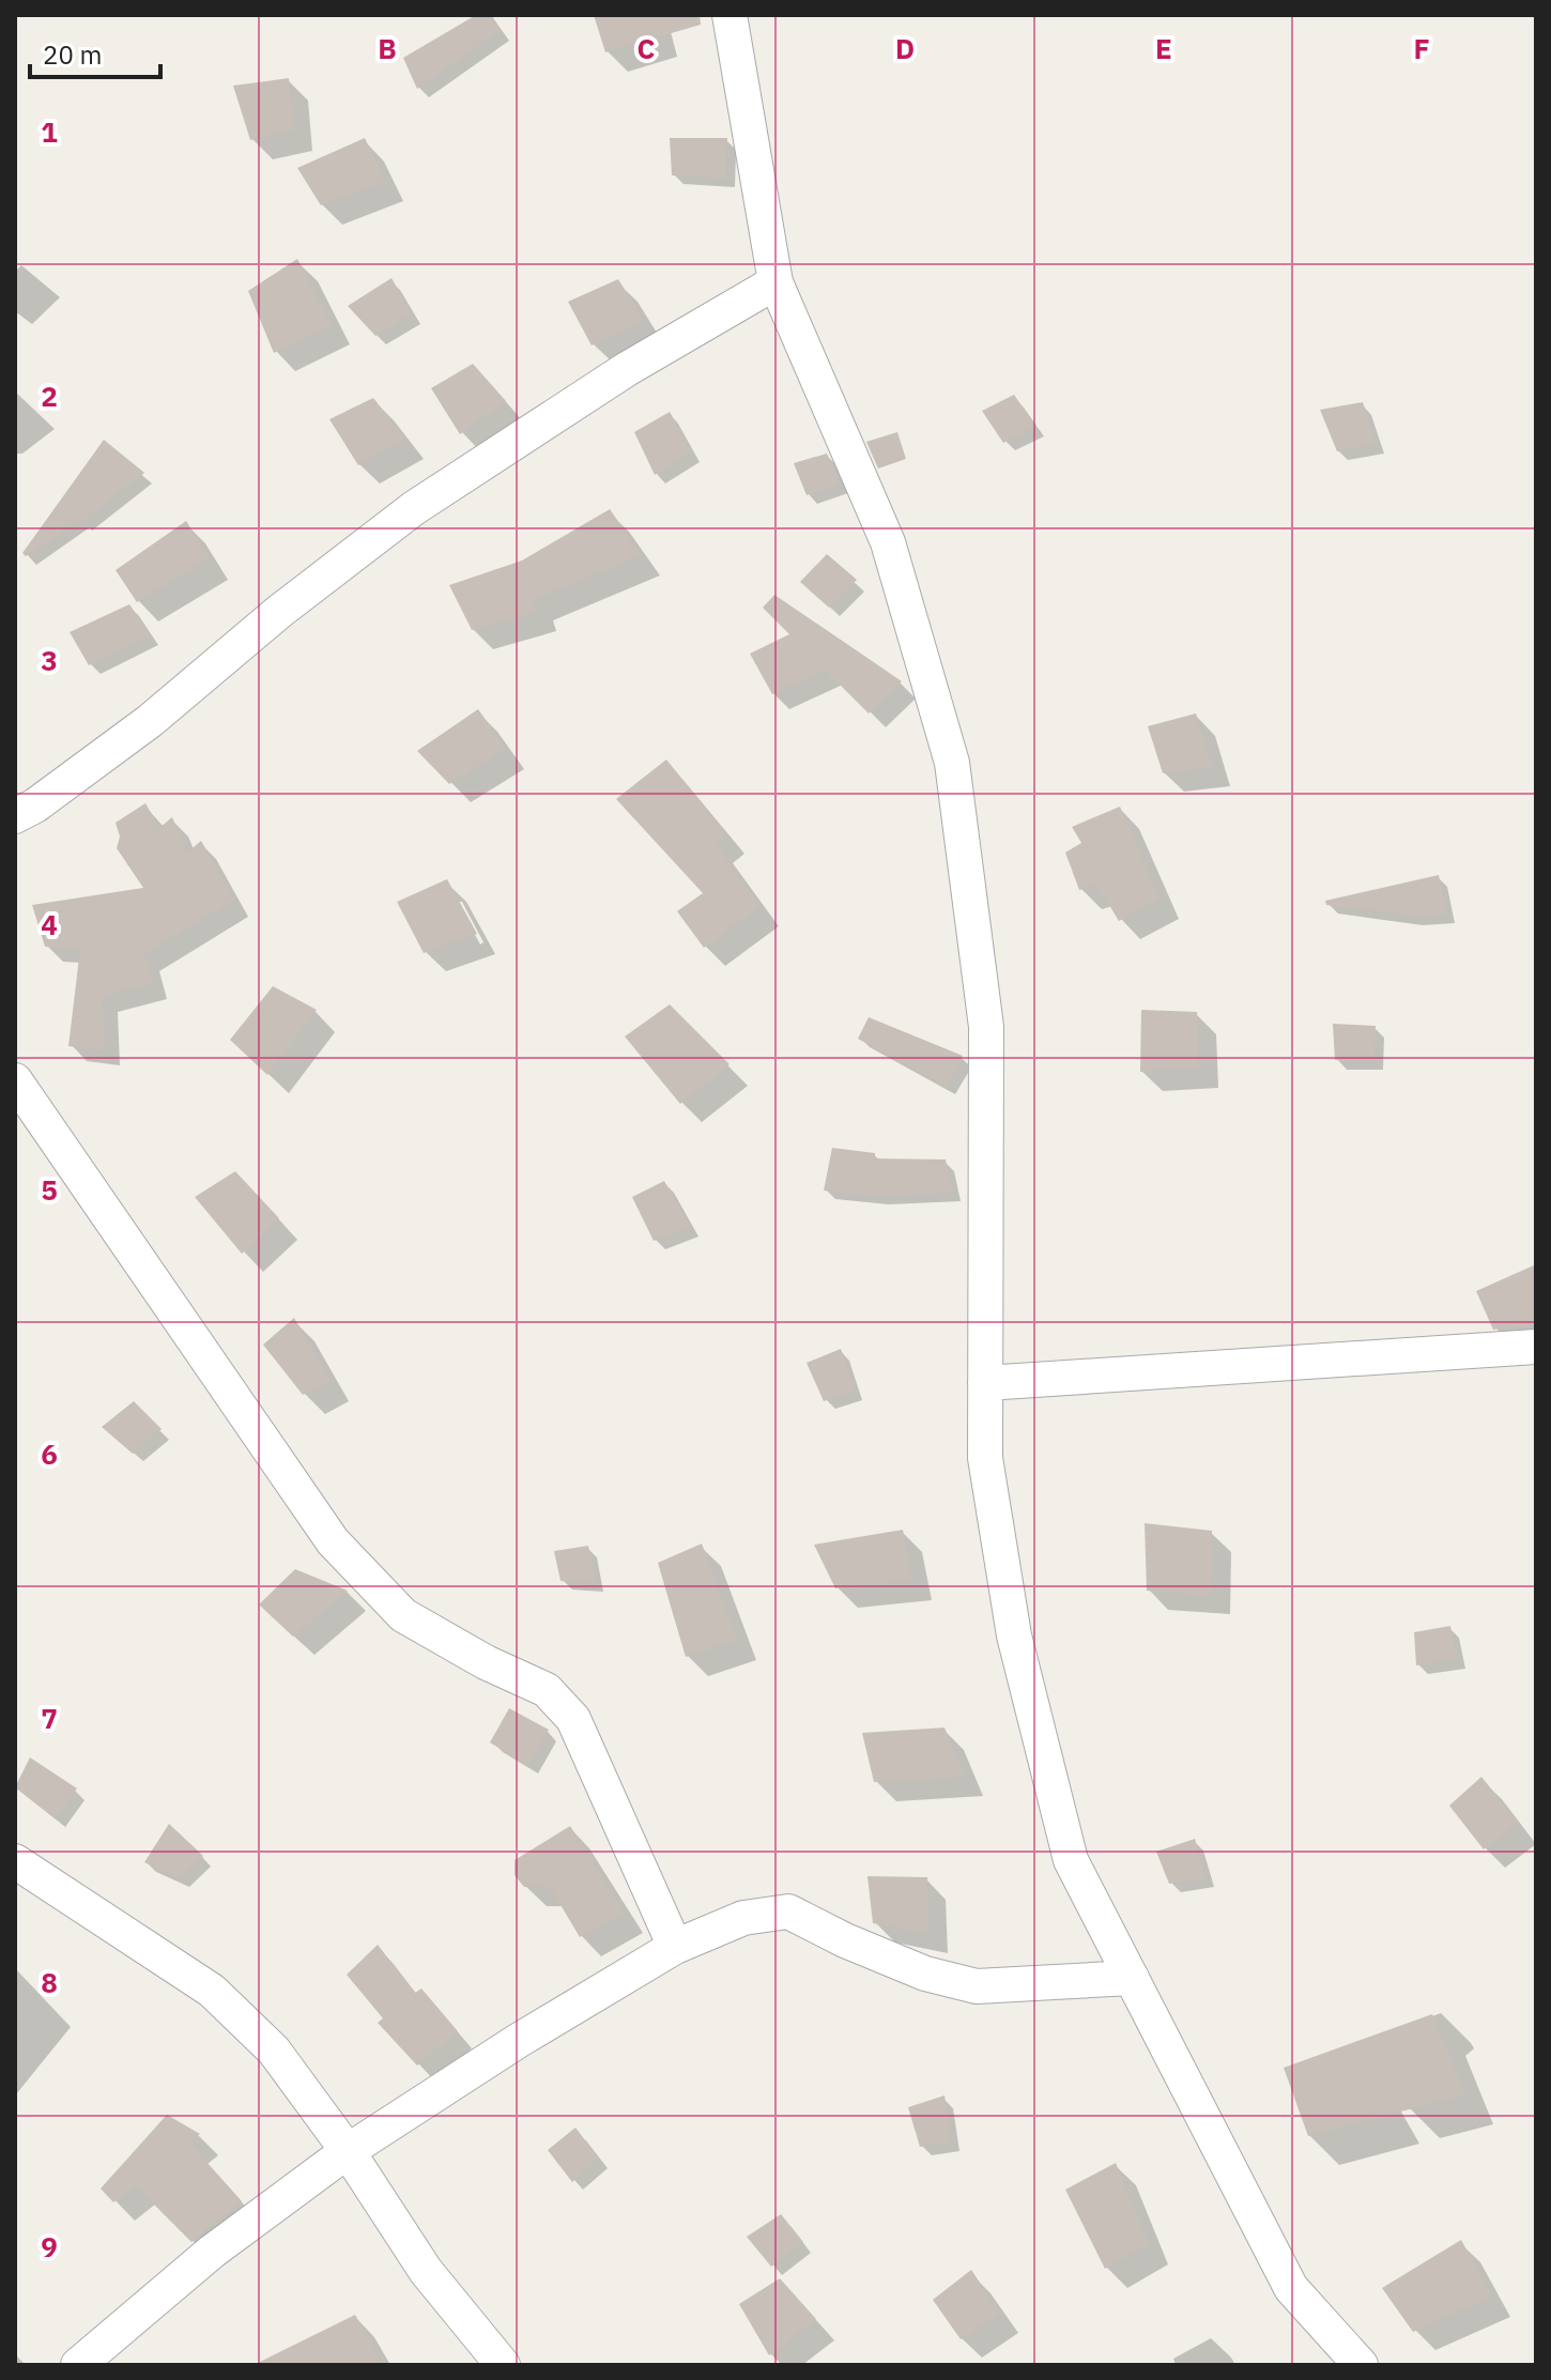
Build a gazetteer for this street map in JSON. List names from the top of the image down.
{
  "scale_bar": "20 m",
  "grid": {
    "columns": [
      "B",
      "C",
      "D",
      "E",
      "F"
    ],
    "rows": [
      "1",
      "2",
      "3",
      "4",
      "5",
      "6",
      "7",
      "8",
      "9"
    ]
  }
}
